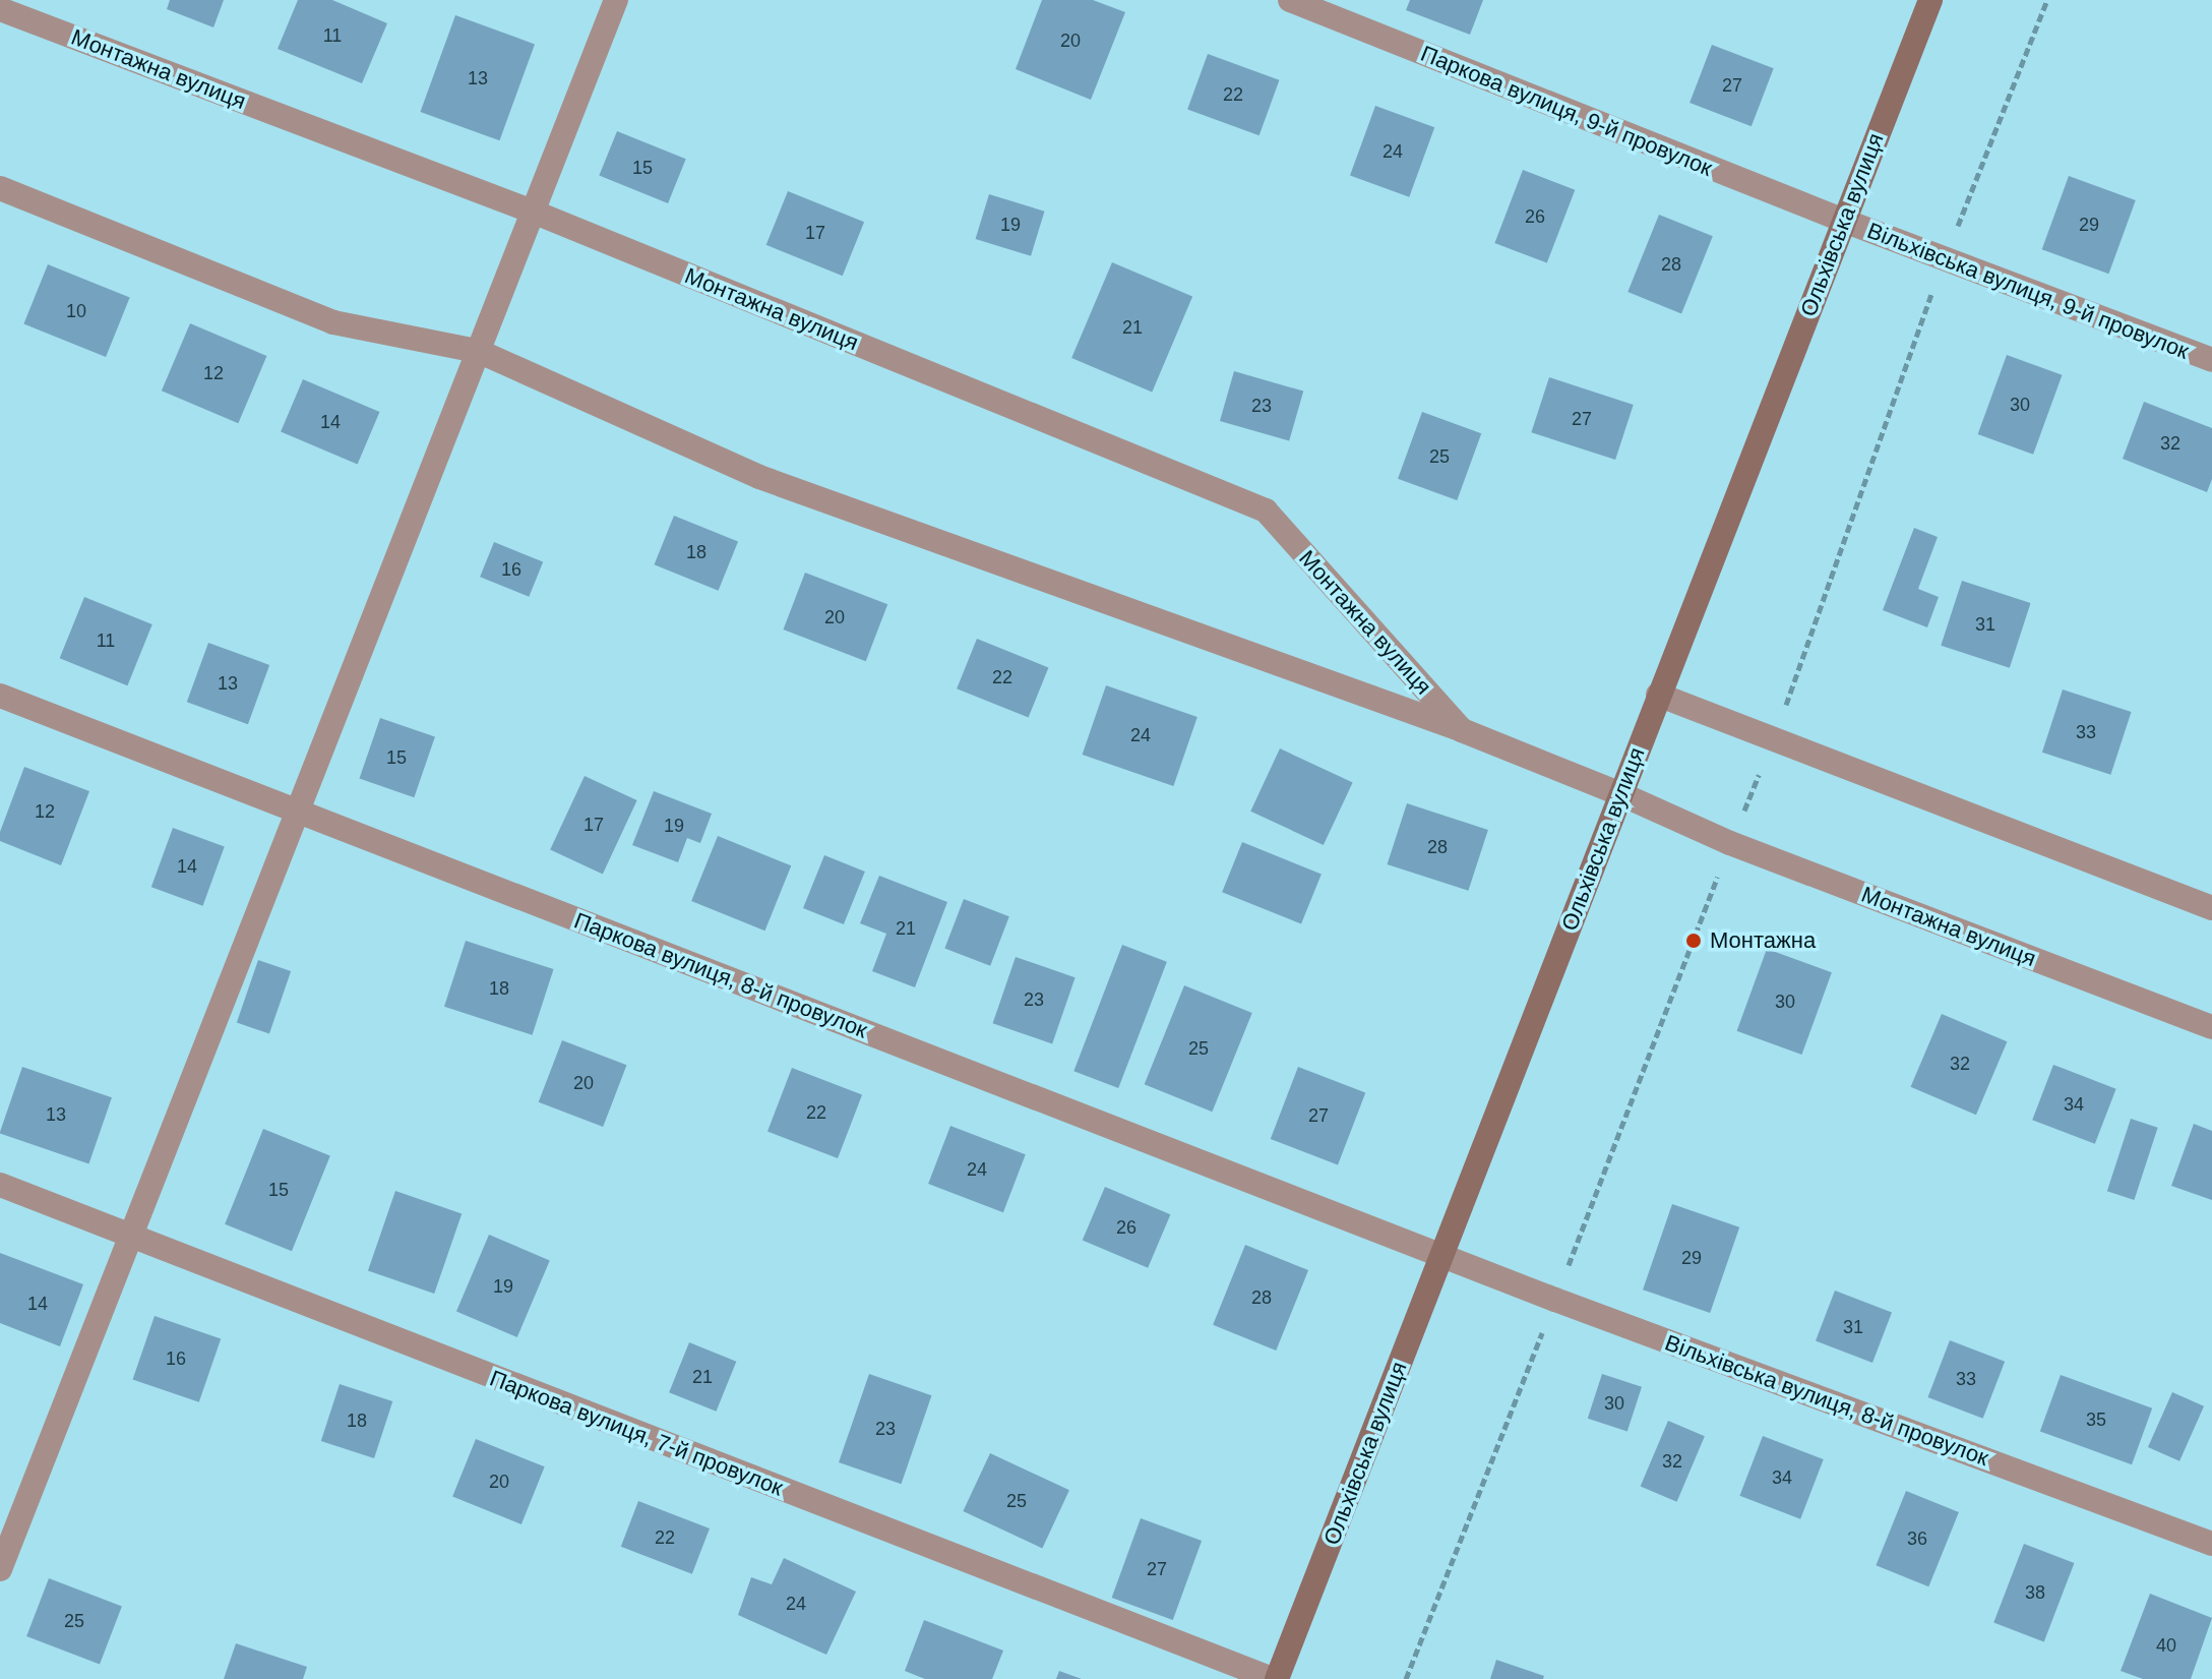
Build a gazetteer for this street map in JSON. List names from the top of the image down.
{
  "streets": {
    "street": [
      "Монтажна вулиця",
      "Паркова вулиця, 9-й провулок",
      "Ольхівська вулиця",
      "Вільхівська вулиця, 9-й провулок",
      "Паркова вулиця, 8-й провулок",
      "Вільхівська вулиця, 8-й провулок",
      "Паркова вулиця, 7-й провулок"
    ]
  },
  "crossings": [
    ["Монтажна вулиця", "Ольхівська вулиця"],
    ["Паркова вулиця, 9-й провулок", "Ольхівська вулиця"],
    ["Паркова вулиця, 9-й провулок", "Вільхівська вулиця, 9-й провулок"],
    ["Ольхівська вулиця", "Вільхівська вулиця, 9-й провулок"],
    ["Ольхівська вулиця", "Паркова вулиця, 8-й провулок"],
    ["Ольхівська вулиця", "Вільхівська вулиця, 8-й провулок"],
    ["Ольхівська вулиця", "Паркова вулиця, 7-й провулок"],
    ["Паркова вулиця, 8-й провулок", "Вільхівська вулиця, 8-й провулок"]
  ],
  "places": ["Монтажна"],
  "house_numbers": [
    "11",
    "20",
    "13",
    "27",
    "22",
    "24",
    "15",
    "26",
    "19",
    "29",
    "17",
    "28",
    "10",
    "21",
    "12",
    "30",
    "23",
    "27",
    "14",
    "32",
    "25",
    "18",
    "16",
    "20",
    "31",
    "11",
    "22",
    "13",
    "33",
    "24",
    "15",
    "12",
    "17",
    "19",
    "28",
    "14",
    "21",
    "18",
    "23",
    "30",
    "25",
    "32",
    "20",
    "34",
    "22",
    "13",
    "27",
    "24",
    "15",
    "26",
    "29",
    "19",
    "28",
    "14",
    "31",
    "16",
    "21",
    "33",
    "30",
    "35",
    "18",
    "23",
    "32",
    "34",
    "20",
    "25",
    "22",
    "36",
    "27",
    "38",
    "24",
    "25",
    "40"
  ]
}
